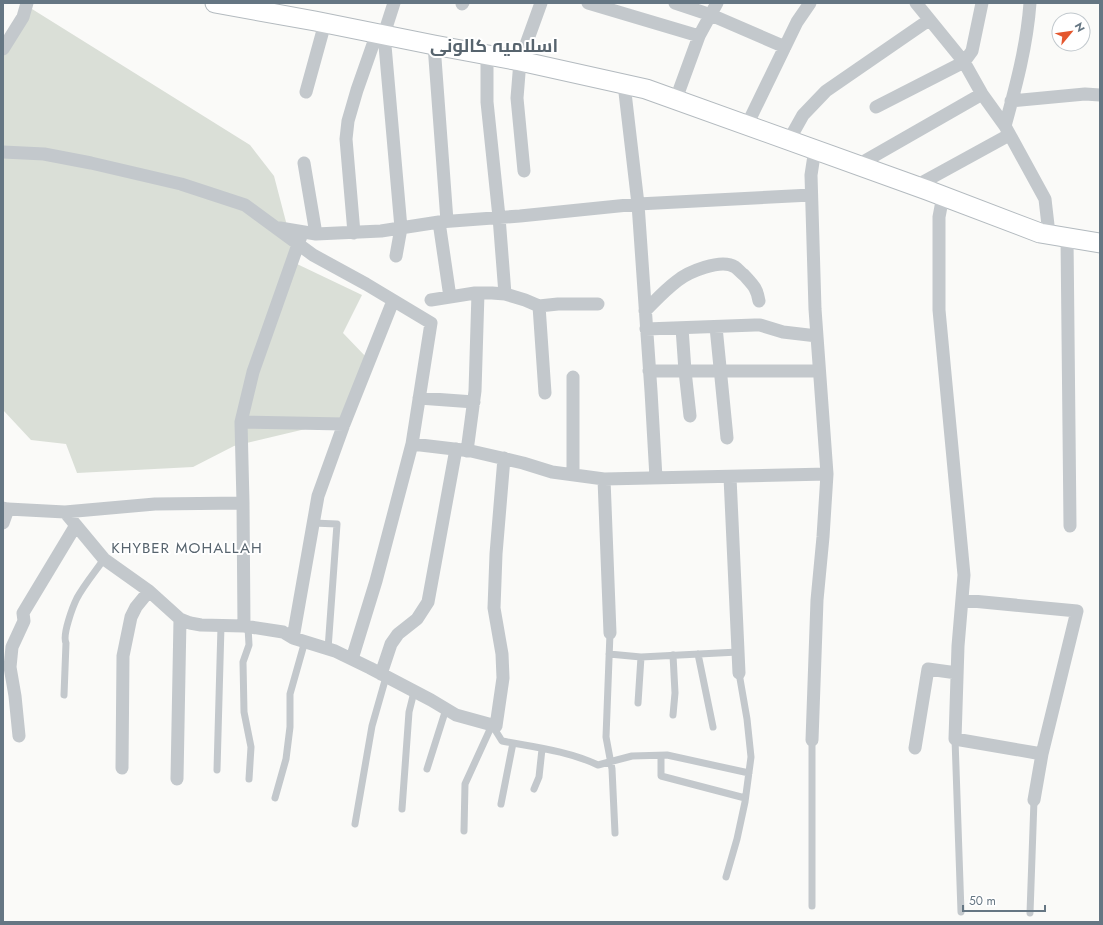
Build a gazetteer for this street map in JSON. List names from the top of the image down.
{
  "districts": ["اسلامیہ کالونی", "KHYBER MOHALLAH"],
  "scale_bar": "50 m",
  "north": "top right"
}
